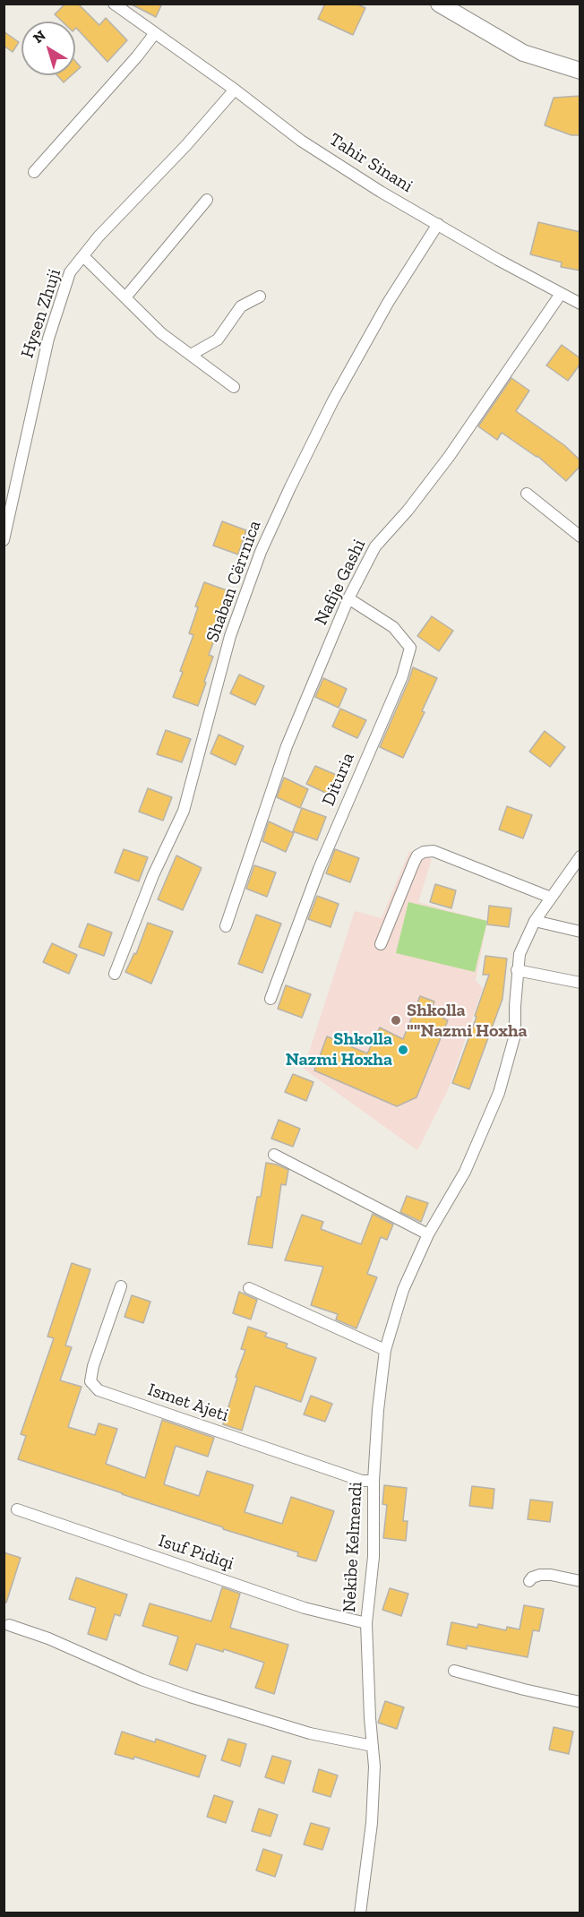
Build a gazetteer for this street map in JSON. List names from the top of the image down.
{
  "streets": {
    "street": [
      "Tahir Sinani",
      "Hysen Zhuji",
      "Shaban Cërrnica",
      "Nafije Gashi",
      "Dituria",
      "Ismet Ajeti",
      "Nekibe Kelmendi",
      "Isuf Pidiqi"
    ]
  },
  "crossings": [
    ["Tahir Sinani", "Hysen Zhuji"],
    ["Tahir Sinani", "Shaban Cërrnica"],
    ["Tahir Sinani", "Nafije Gashi"],
    ["Nafije Gashi", "Dituria"],
    ["Ismet Ajeti", "Nekibe Kelmendi"],
    ["Nekibe Kelmendi", "Isuf Pidiqi"]
  ],
  "places": ["Shkolla \"\"Nazmi Hoxha", "Shkolla Nazmi Hoxha"],
  "north": "top left"
}
